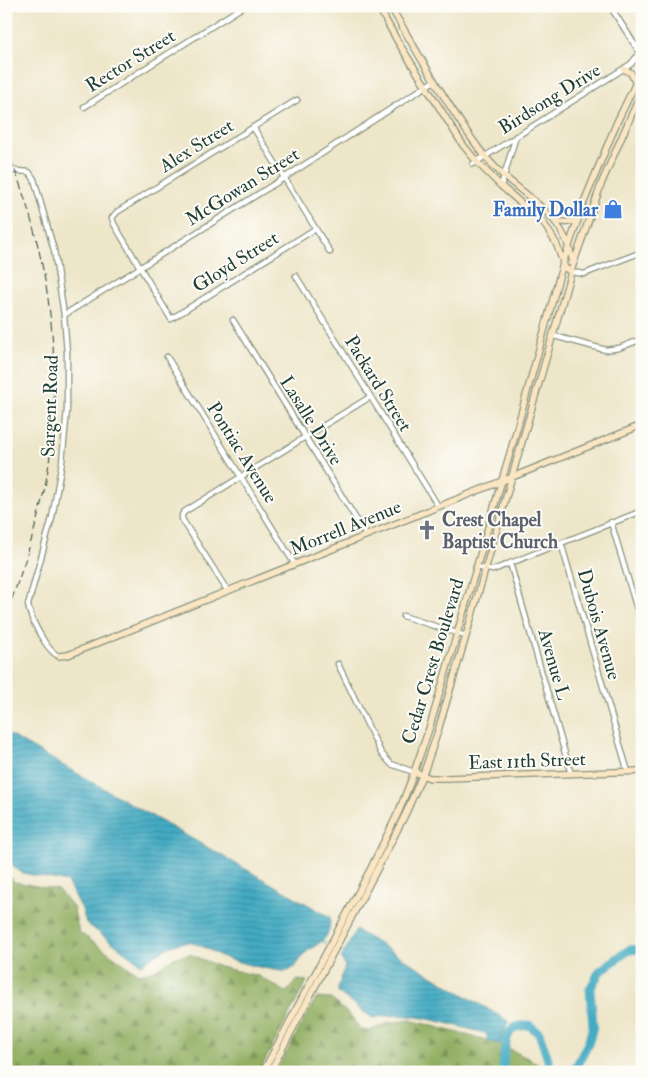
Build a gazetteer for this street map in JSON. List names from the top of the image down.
{
  "streets": {
    "main road": ["Morrell Avenue", "Cedar Crest Boulevard", "East 11th Street"],
    "street": [
      "Rector Street",
      "Birdsong Drive",
      "Alex Street",
      "McGowan Street",
      "Gloyd Street",
      "Packard Street",
      "Sargent Road",
      "Lasalle Drive",
      "Pontiac Avenue",
      "Dubois Avenue",
      "Avenue L"
    ]
  },
  "crossings": [
    ["Alex Street", "McGowan Street"],
    ["Alex Street", "Gloyd Street"],
    ["McGowan Street", "Gloyd Street"],
    ["McGowan Street", "Sargent Road"],
    ["Packard Street", "Morrell Avenue"],
    ["Sargent Road", "Morrell Avenue"],
    ["Lasalle Drive", "Morrell Avenue"],
    ["Pontiac Avenue", "Morrell Avenue"],
    ["Morrell Avenue", "Cedar Crest Boulevard"],
    ["Dubois Avenue", "East 11th Street"],
    ["Cedar Crest Boulevard", "East 11th Street"],
    ["Avenue L", "East 11th Street"]
  ],
  "places": {
    "shop": ["Family Dollar"],
    "church": ["Crest Chapel Baptist Church"]
  }
}
